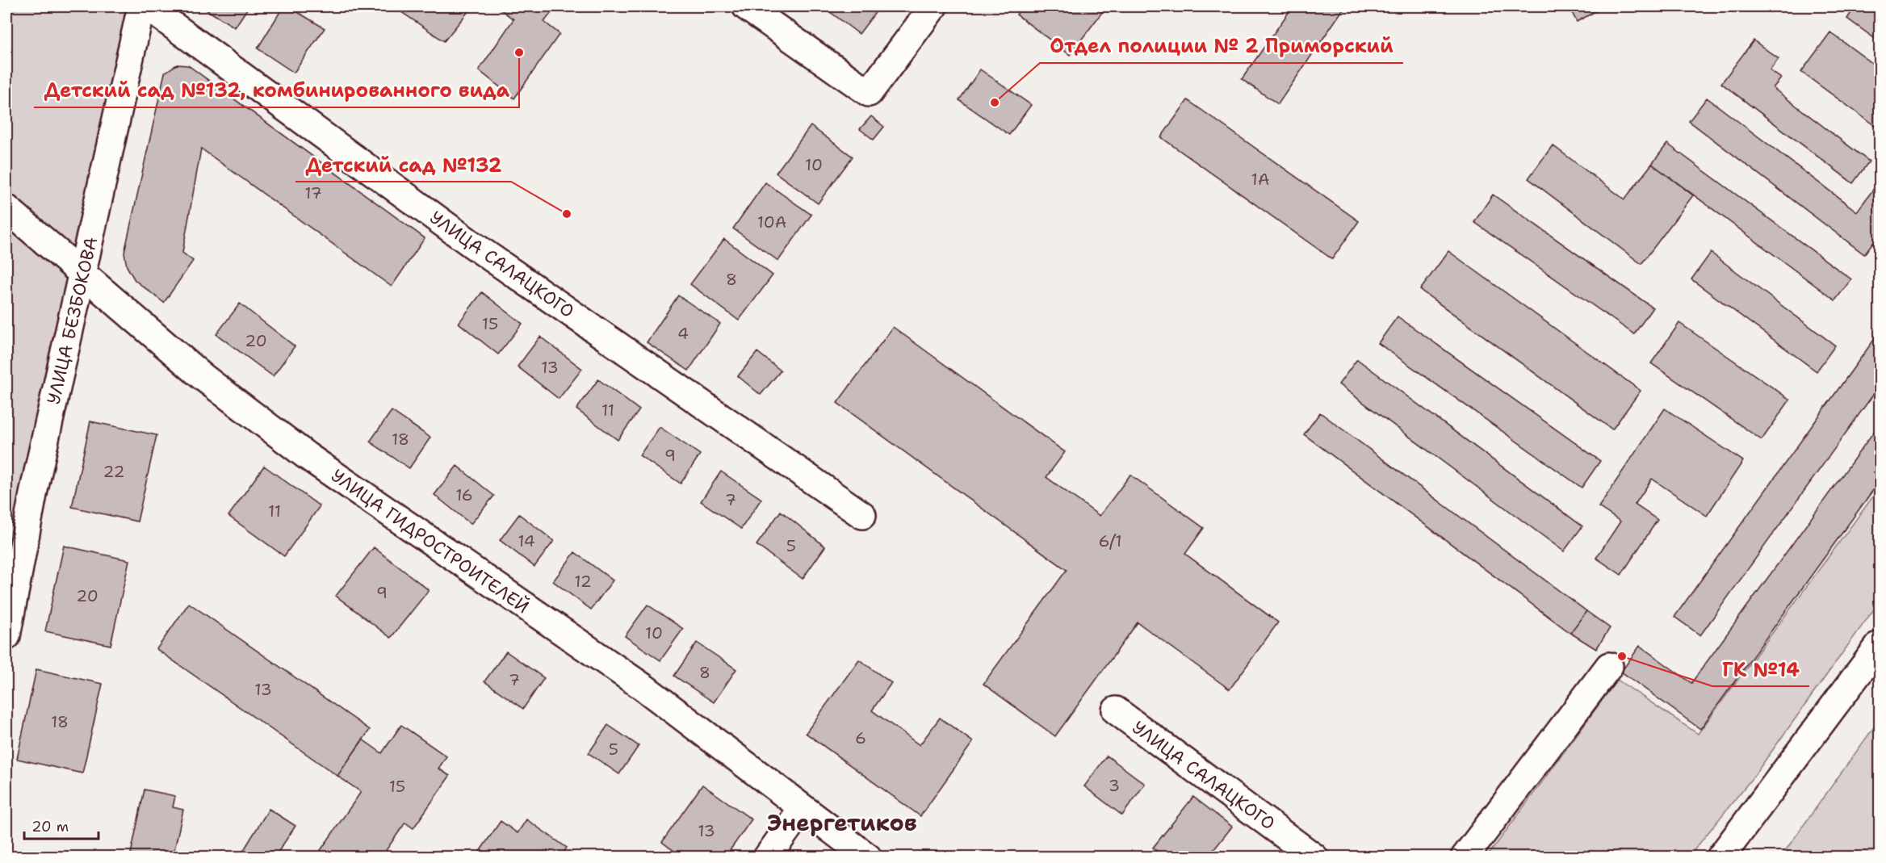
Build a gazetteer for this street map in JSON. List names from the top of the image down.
{
  "streets": {
    "street": ["УЛИЦА САЛАЦКОГО", "УЛИЦА БЕЗБОКОВА", "УЛИЦА ГИДРОСТРОИТЕЛЕЙ"]
  },
  "crossings": [
    ["УЛИЦА БЕЗБОКОВА", "УЛИЦА ГИДРОСТРОИТЕЛЕЙ"]
  ],
  "districts": ["Энергетиков"],
  "places": [
    "Детский сад №132, комбинированного вида",
    "Отдел полиции № 2 Приморский",
    "Детский сад №132",
    "ГК №14"
  ],
  "house_numbers": [
    "10",
    "1А",
    "17",
    "10А",
    "8",
    "15",
    "4",
    "20",
    "13",
    "11",
    "18",
    "9",
    "22",
    "16",
    "7",
    "11",
    "14",
    "6/1",
    "5",
    "12",
    "9",
    "20",
    "10",
    "8",
    "7",
    "13",
    "18",
    "6",
    "5",
    "3",
    "15",
    "13"
  ],
  "scale_bar": "20 m"
}
